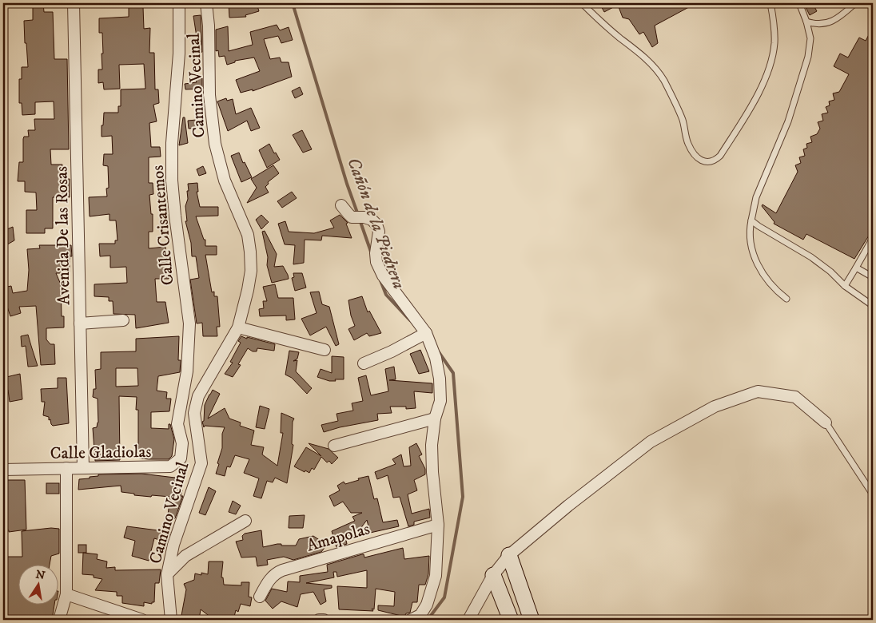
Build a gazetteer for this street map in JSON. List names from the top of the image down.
{
  "streets": {
    "street": [
      "Camino Vecinal",
      "Calle Crisantemos",
      "Avenida De las Rosas",
      "Calle Gladiolas",
      "Amapolas"
    ]
  },
  "crossings": [
    ["Calle Crisantemos", "Calle Gladiolas"],
    ["Avenida De las Rosas", "Calle Gladiolas"]
  ],
  "water": ["Cañón de la Piedrera"],
  "north": "top"
}
